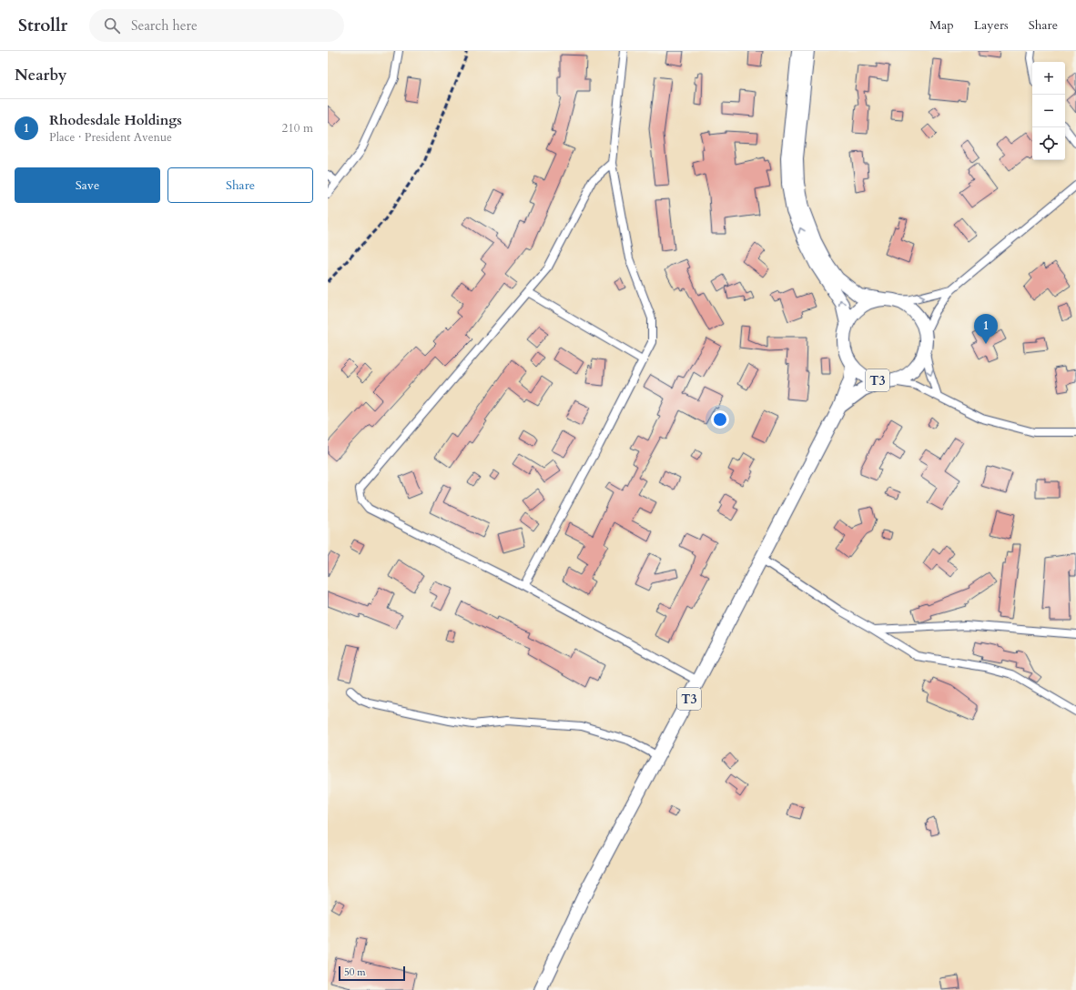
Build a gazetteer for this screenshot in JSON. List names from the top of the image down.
{
  "streets": {
    "highway": ["T3"]
  },
  "scale_bar": "50 m",
  "page": {
    "header": "Strollr",
    "search": "Search here",
    "nav": ["Map", "Layers", "Share"],
    "heading": "Nearby",
    "map_buttons": ["+", "−"],
    "list": [
      {
        "mark": "1",
        "name": "Rhodesdale Holdings",
        "note": "Place · President Avenue",
        "value": "210 m"
      }
    ],
    "buttons": ["Save", "Share"],
    "pins": "1",
    "scale": "50 m"
  }
}
